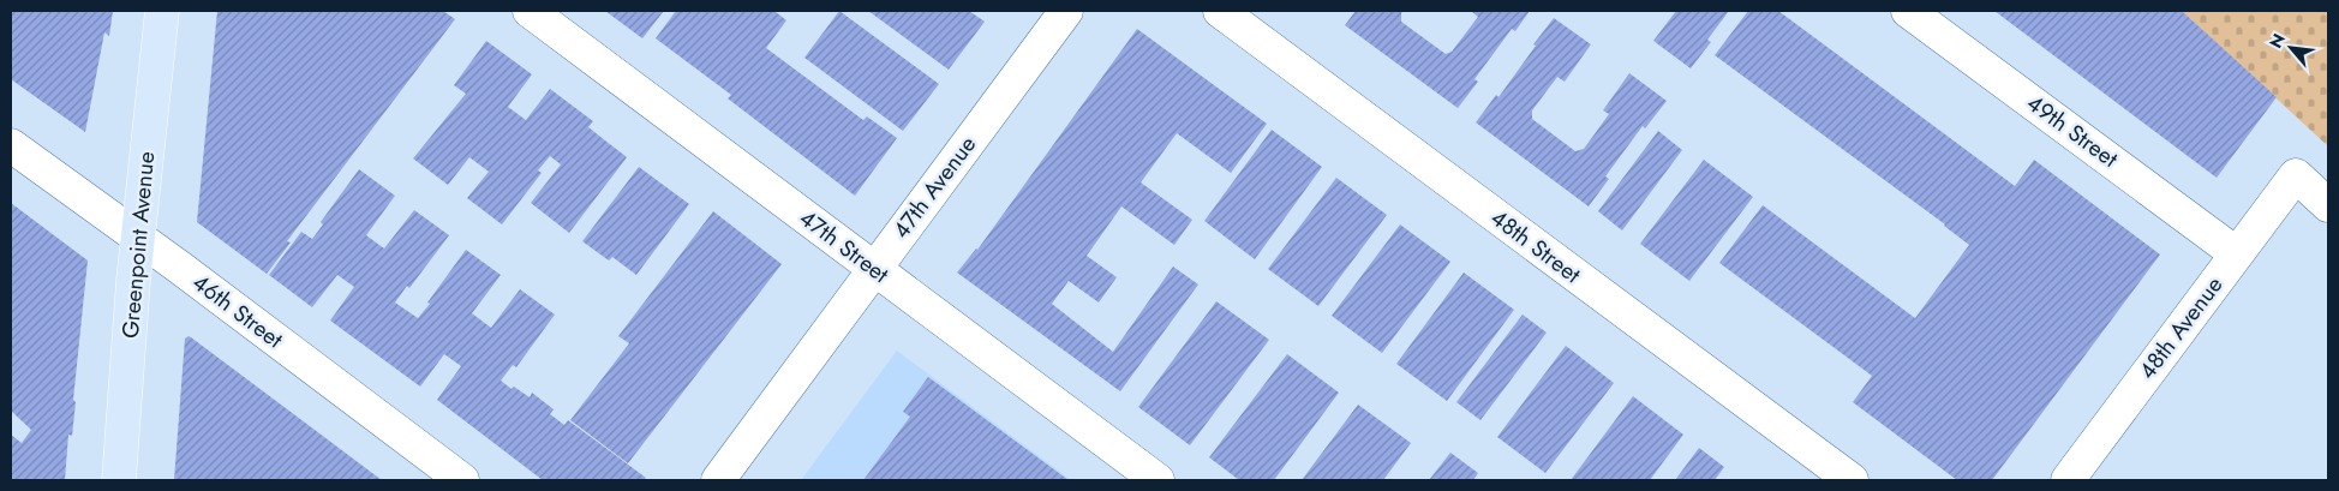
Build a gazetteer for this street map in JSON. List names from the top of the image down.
{
  "streets": {
    "main road": ["Greenpoint Avenue"],
    "street": [
      "49th Street",
      "47th Avenue",
      "47th Street",
      "48th Street",
      "46th Street",
      "48th Avenue"
    ]
  },
  "crossings": [
    ["49th Street", "48th Avenue"],
    ["47th Avenue", "47th Street"],
    ["Greenpoint Avenue", "46th Street"]
  ],
  "north": "top left"
}
